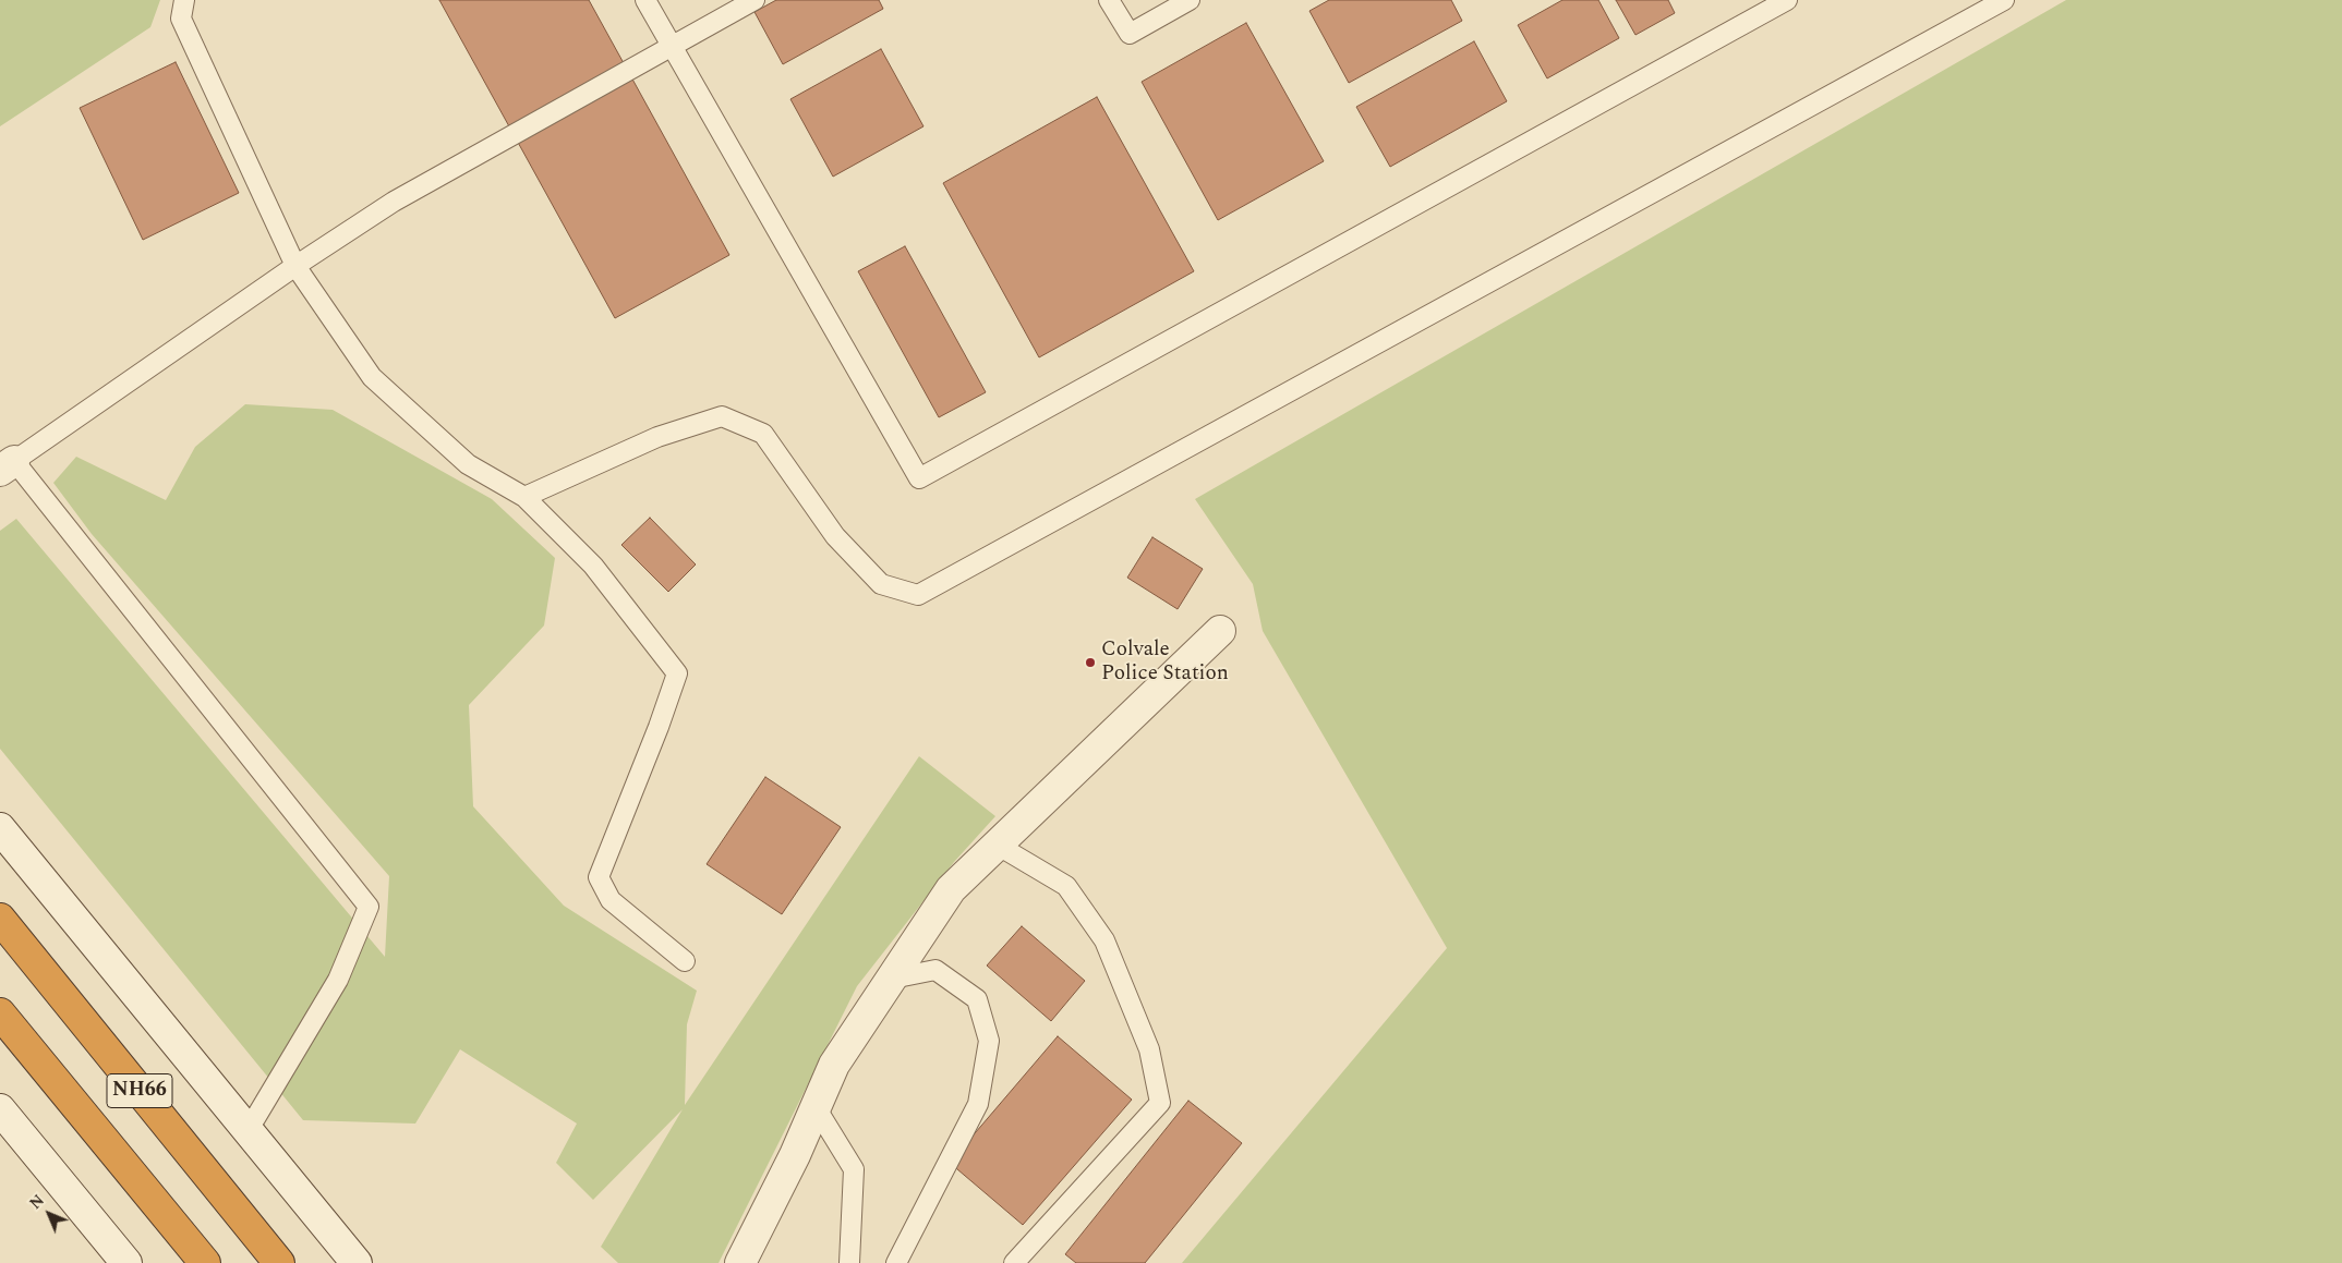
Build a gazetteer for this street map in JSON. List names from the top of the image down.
{
  "streets": {
    "highway": ["NH66"]
  },
  "places": ["Colvale Police Station"],
  "north": "top left"
}
